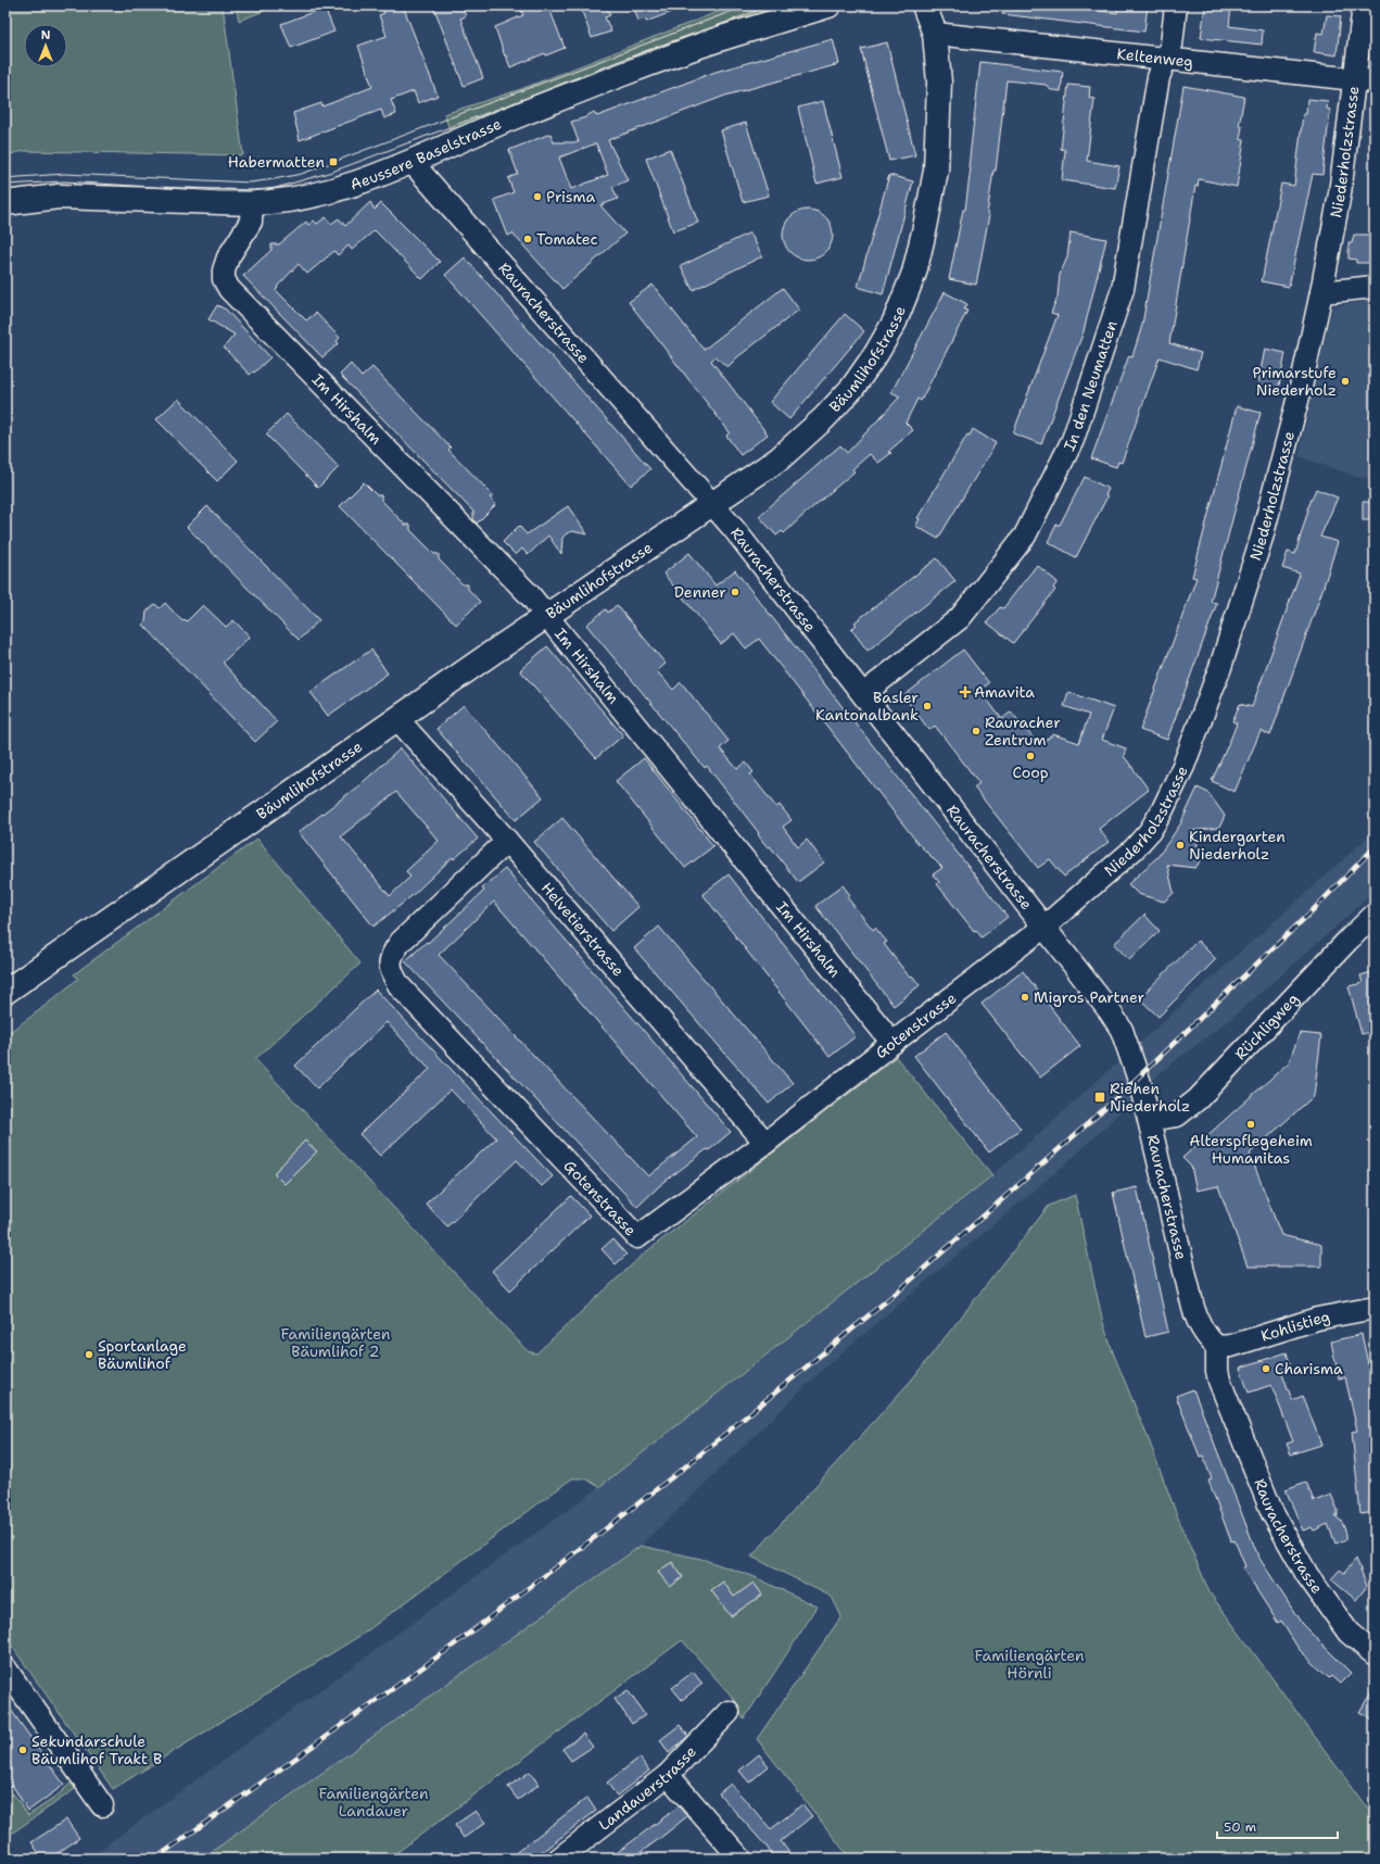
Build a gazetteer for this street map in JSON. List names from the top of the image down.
{
  "streets": {
    "main road": ["Aeussere Baselstrasse", "Bäumlihofstrasse"],
    "street": [
      "Keltenweg",
      "Niederholzstrasse",
      "Rauracherstrasse",
      "In den Neumatten",
      "Im Hirshalm",
      "Helvetierstrasse",
      "Gotenstrasse",
      "Rüchligweg",
      "Kohlistieg",
      "Landauerstrasse"
    ]
  },
  "crossings": [
    ["Keltenweg", "Niederholzstrasse"],
    ["Keltenweg", "Bäumlihofstrasse"],
    ["Keltenweg", "In den Neumatten"],
    ["Niederholzstrasse", "Rauracherstrasse"],
    ["Niederholzstrasse", "Gotenstrasse"],
    ["Aeussere Baselstrasse", "Rauracherstrasse"],
    ["Aeussere Baselstrasse", "Im Hirshalm"],
    ["Rauracherstrasse", "Bäumlihofstrasse"],
    ["Rauracherstrasse", "In den Neumatten"],
    ["Rauracherstrasse", "Gotenstrasse"],
    ["Rauracherstrasse", "Rüchligweg"],
    ["Rauracherstrasse", "Kohlistieg"],
    ["Bäumlihofstrasse", "Im Hirshalm"],
    ["Bäumlihofstrasse", "Helvetierstrasse"],
    ["Im Hirshalm", "Gotenstrasse"],
    ["Helvetierstrasse", "Gotenstrasse"]
  ],
  "parks": ["Familiengärten Bäumlihof 2", "Familiengärten Hörnli", "Familiengärten Landauer"],
  "places": {
    "transit": ["Habermatten", "Riehen Niederholz"],
    "other": [
      "Prisma",
      "Tomatec",
      "Primarstufe Niederholz",
      "Denner",
      "Basler Kantonalbank",
      "Rauracher Zentrum",
      "Coop",
      "Kindergarten Niederholz",
      "Migros Partner",
      "Alterspflegeheim Humanitas",
      "Sportanlage Bäumlihof",
      "Charisma",
      "Sekundarschule Bäumlihof Trakt B"
    ],
    "health": ["Amavita"]
  },
  "scale_bar": "50 m",
  "north": "top"
}
